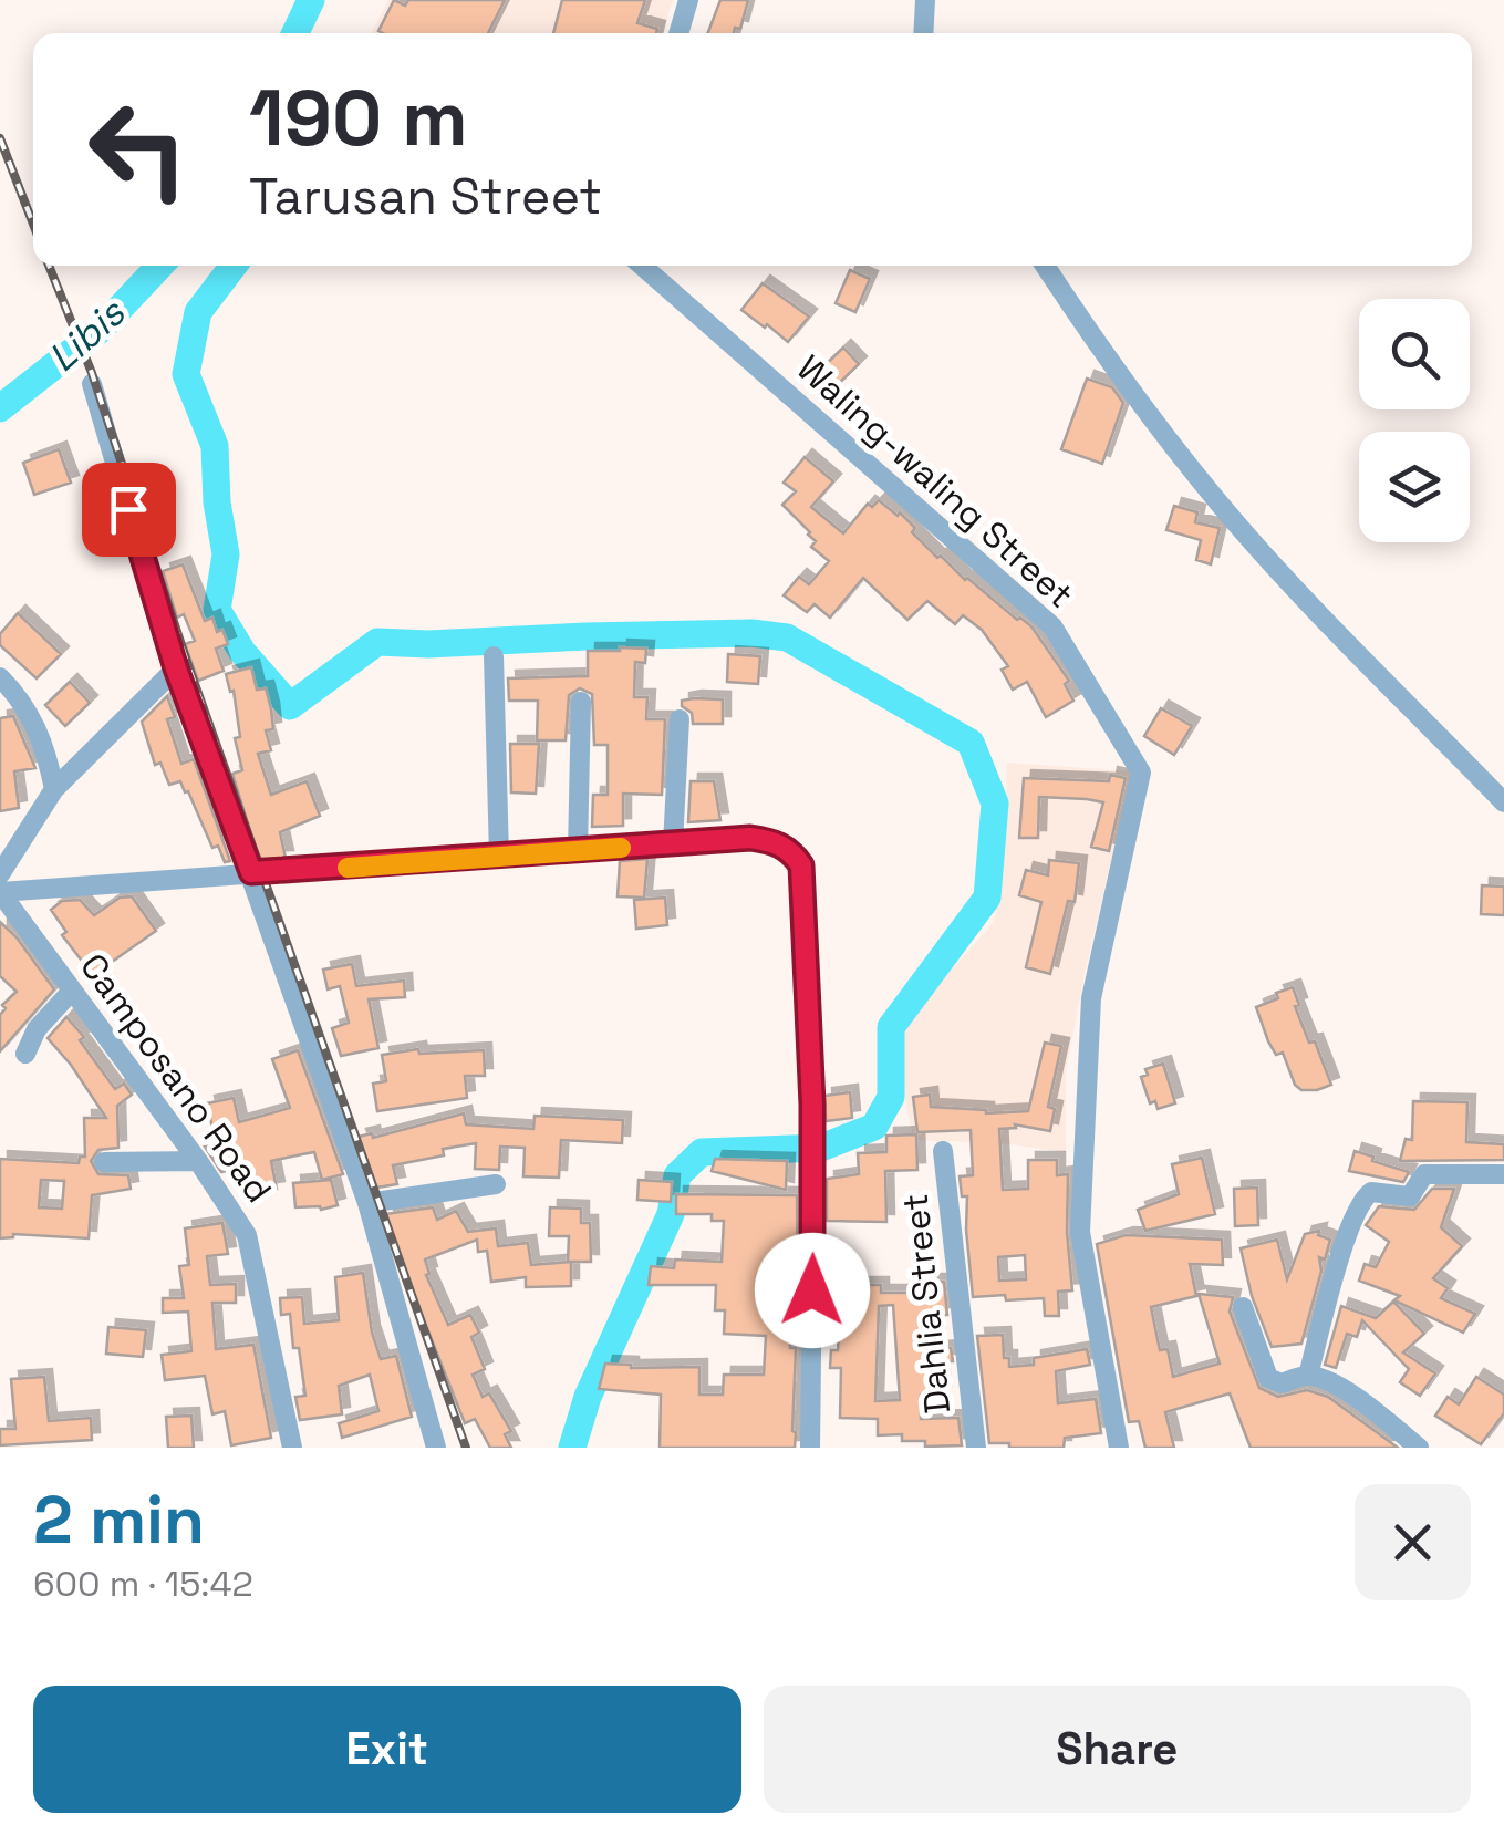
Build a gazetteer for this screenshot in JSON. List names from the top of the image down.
{
  "streets": {
    "street": ["Waling-waling Street", "Camposano Road", "Dahlia Street"]
  },
  "water": ["Libis"],
  "page": {
    "turn": ["190 m", "Tarusan Street"],
    "heading": ["2 min", "600 m · 15:42"],
    "buttons": ["Exit", "Share"]
  }
}
